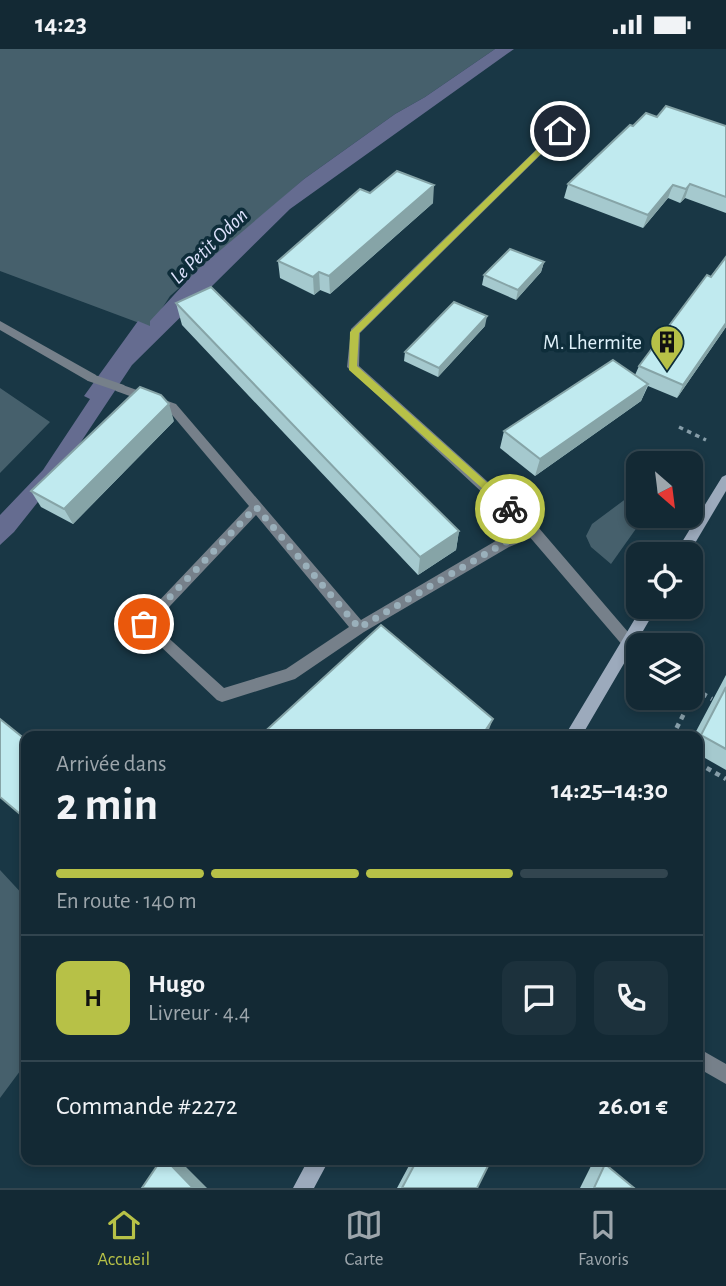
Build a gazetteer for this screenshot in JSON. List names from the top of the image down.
{
  "water": ["Le Petit Odon"],
  "places": {
    "building": ["M. Lhermite"]
  },
  "north": "bottom right",
  "page": {
    "status": "14:23",
    "heading": ["2 min", "Arrivée dans", "14:25–14:30"],
    "panel": [
      "Hugo",
      "Livreur · 4.4",
      "Commande #2272",
      "26.01 €"
    ],
    "bar": "En route · 140 m",
    "round": "H",
    "tabs": ["Accueil", "Carte", "Favoris"]
  }
}
